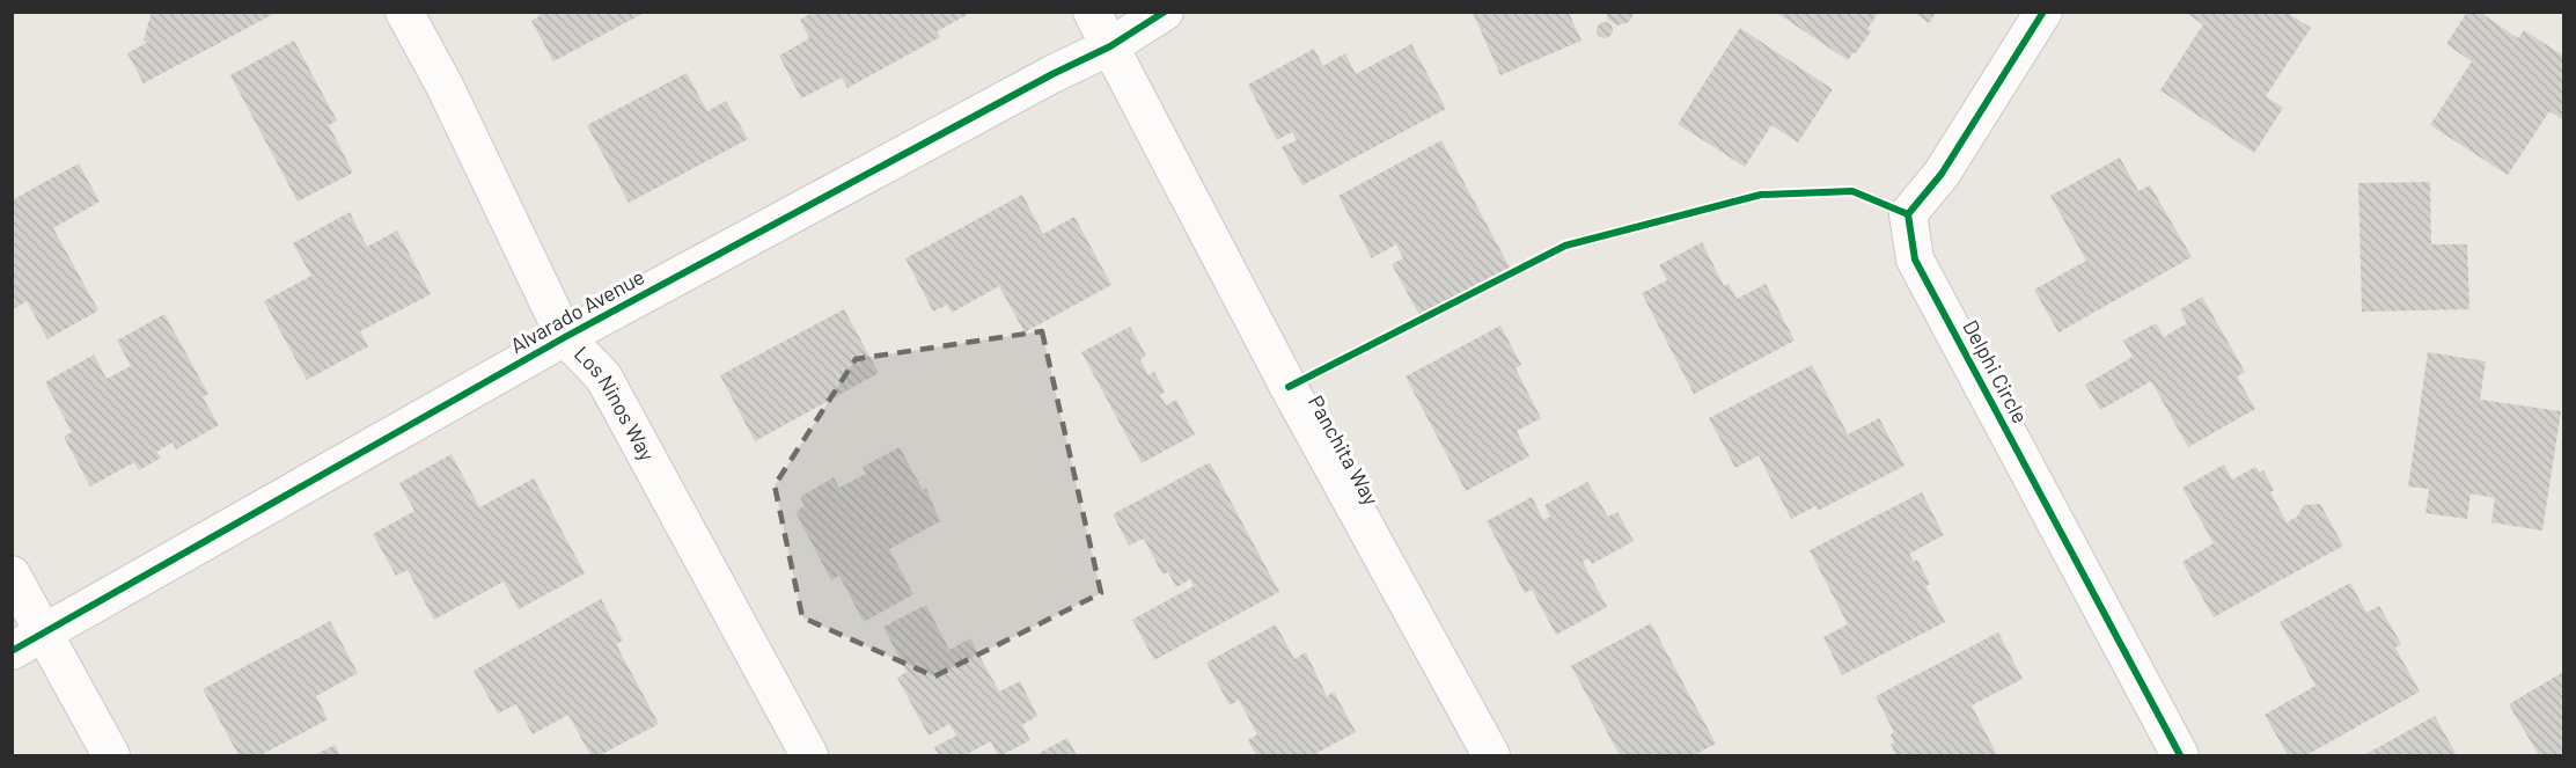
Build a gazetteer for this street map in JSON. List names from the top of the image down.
{
  "streets": {
    "street": [
      "Alvarado Avenue",
      "Delphi Circle",
      "Los Ninos Way",
      "Panchita Way"
    ]
  },
  "crossings": [
    ["Alvarado Avenue", "Los Ninos Way"],
    ["Alvarado Avenue", "Panchita Way"]
  ]
}
